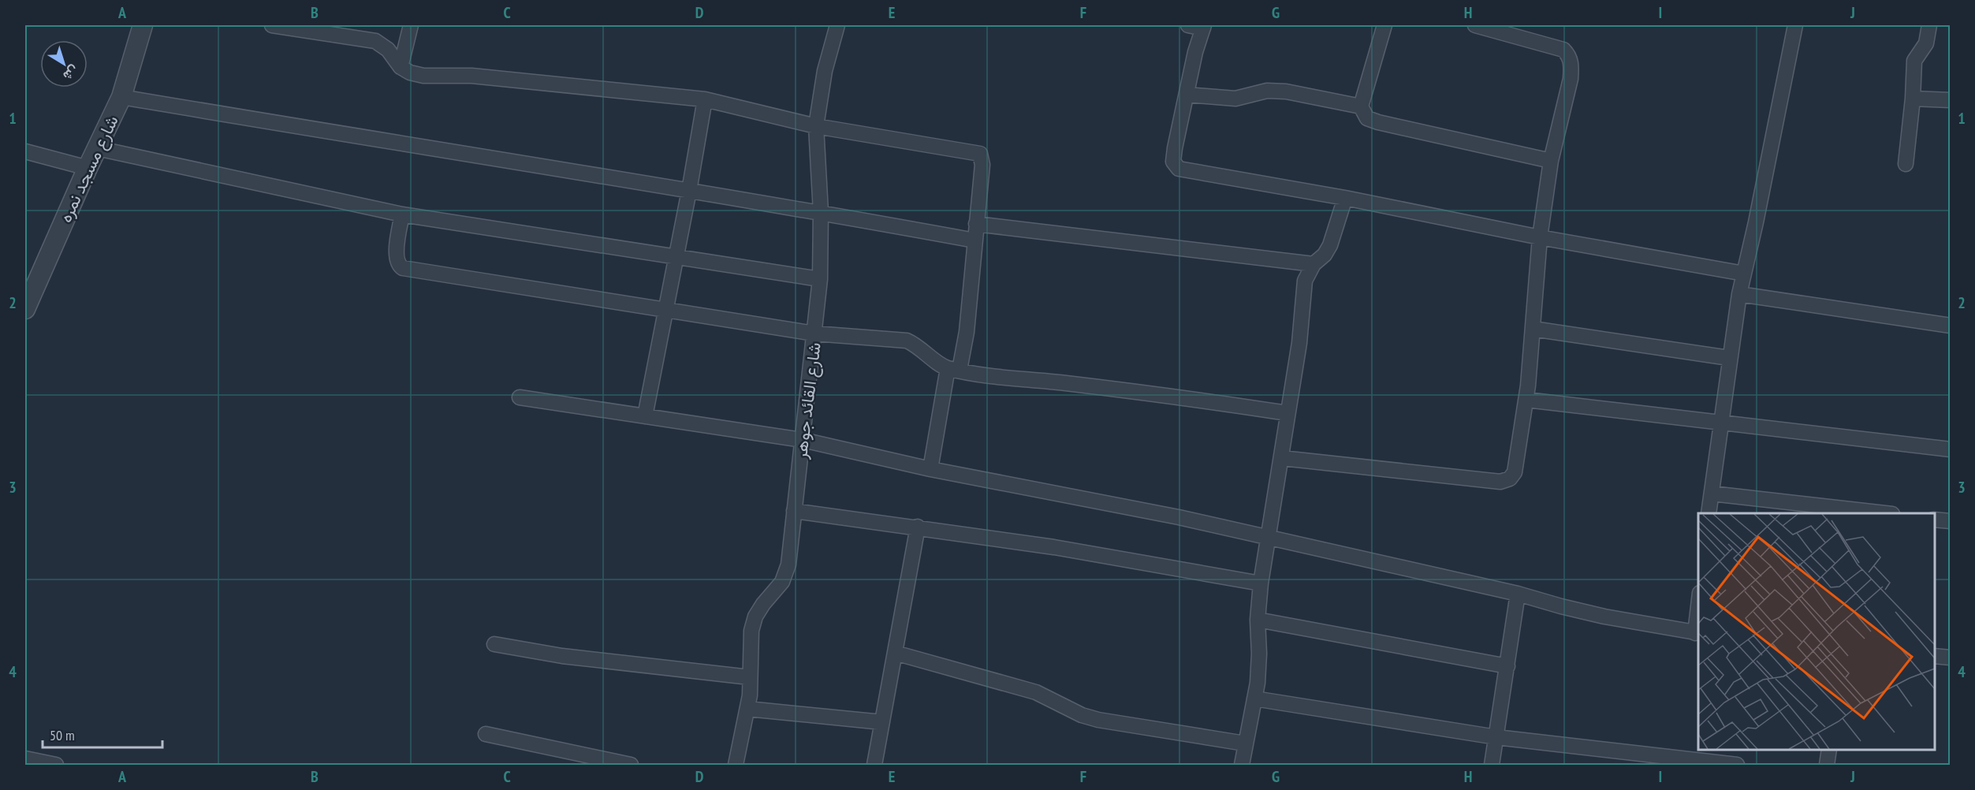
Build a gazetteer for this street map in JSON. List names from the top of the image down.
{
  "streets": {
    "street": ["شارع مسجد نمره", "شارع القائد جوهر"]
  },
  "scale_bar": "50 m",
  "north": "bottom right",
  "grid": {
    "columns": [
      "A",
      "B",
      "C",
      "D",
      "E",
      "F",
      "G",
      "H",
      "I",
      "J"
    ],
    "rows": [
      "1",
      "2",
      "3",
      "4"
    ]
  }
}
